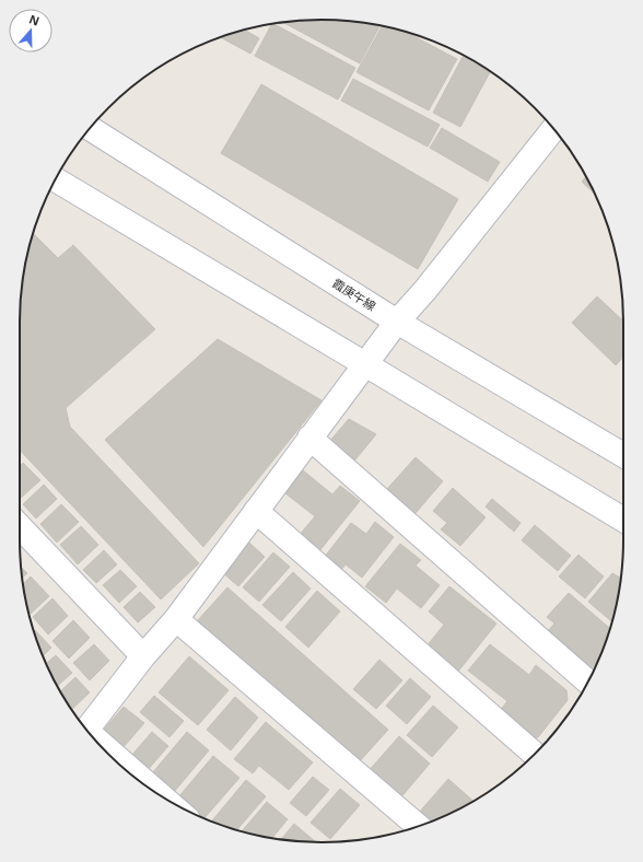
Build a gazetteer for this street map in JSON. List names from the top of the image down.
{
  "streets": {
    "street": ["霞庚午線"]
  },
  "north": "top"
}
